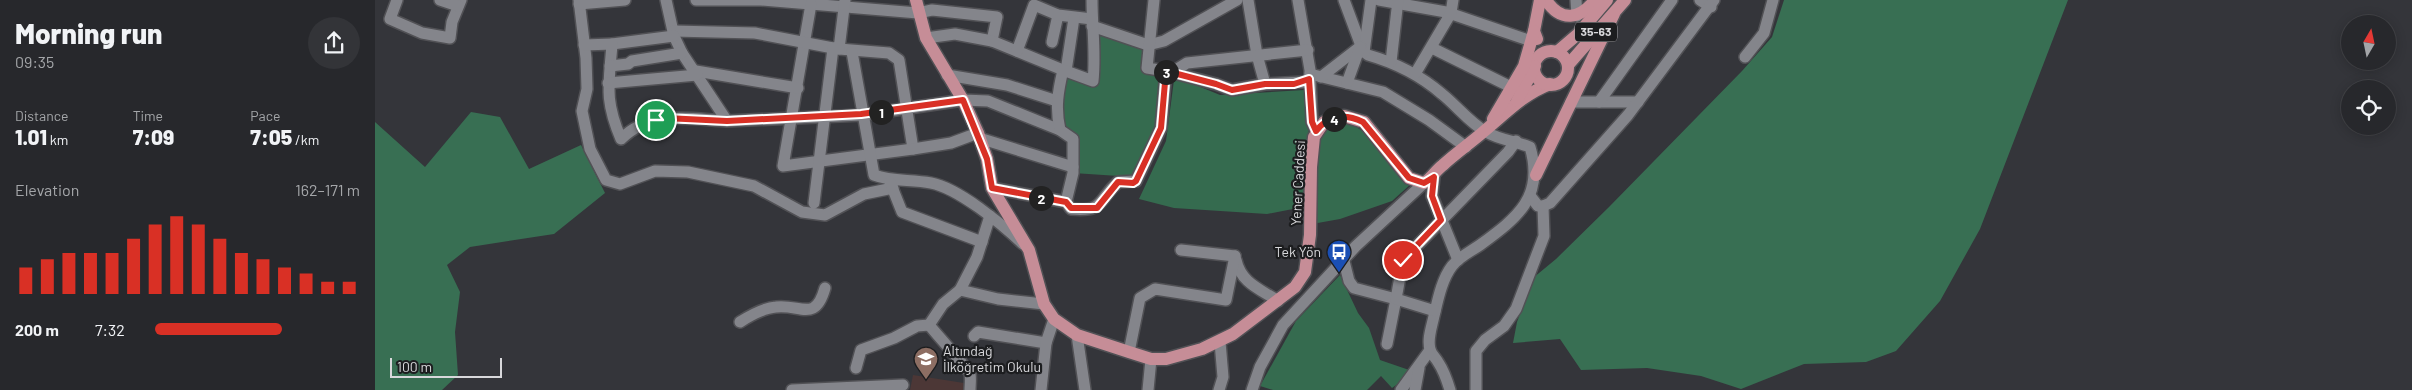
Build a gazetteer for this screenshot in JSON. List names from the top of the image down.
{
  "streets": {
    "main road": ["35-63", "Yener Caddesi"]
  },
  "places": {
    "bus stop": ["Tek Yön"],
    "school or university": ["Altındağ İlköğretim Okulu"]
  },
  "scale_bar": "100 m",
  "north": "top",
  "page": {
    "heading": ["Morning run", "09:35"],
    "pins": [
      "3",
      "1",
      "4",
      "2"
    ],
    "stats": [
      ["Distance", "1.01 km"],
      ["Time", "7:09"],
      ["Pace", "7:05 /km"]
    ],
    "chart": ["Elevation", "162–171 m"],
    "list": [
      {
        "name": "200 m",
        "note": "7:32"
      }
    ],
    "scale": "100 m"
  }
}
